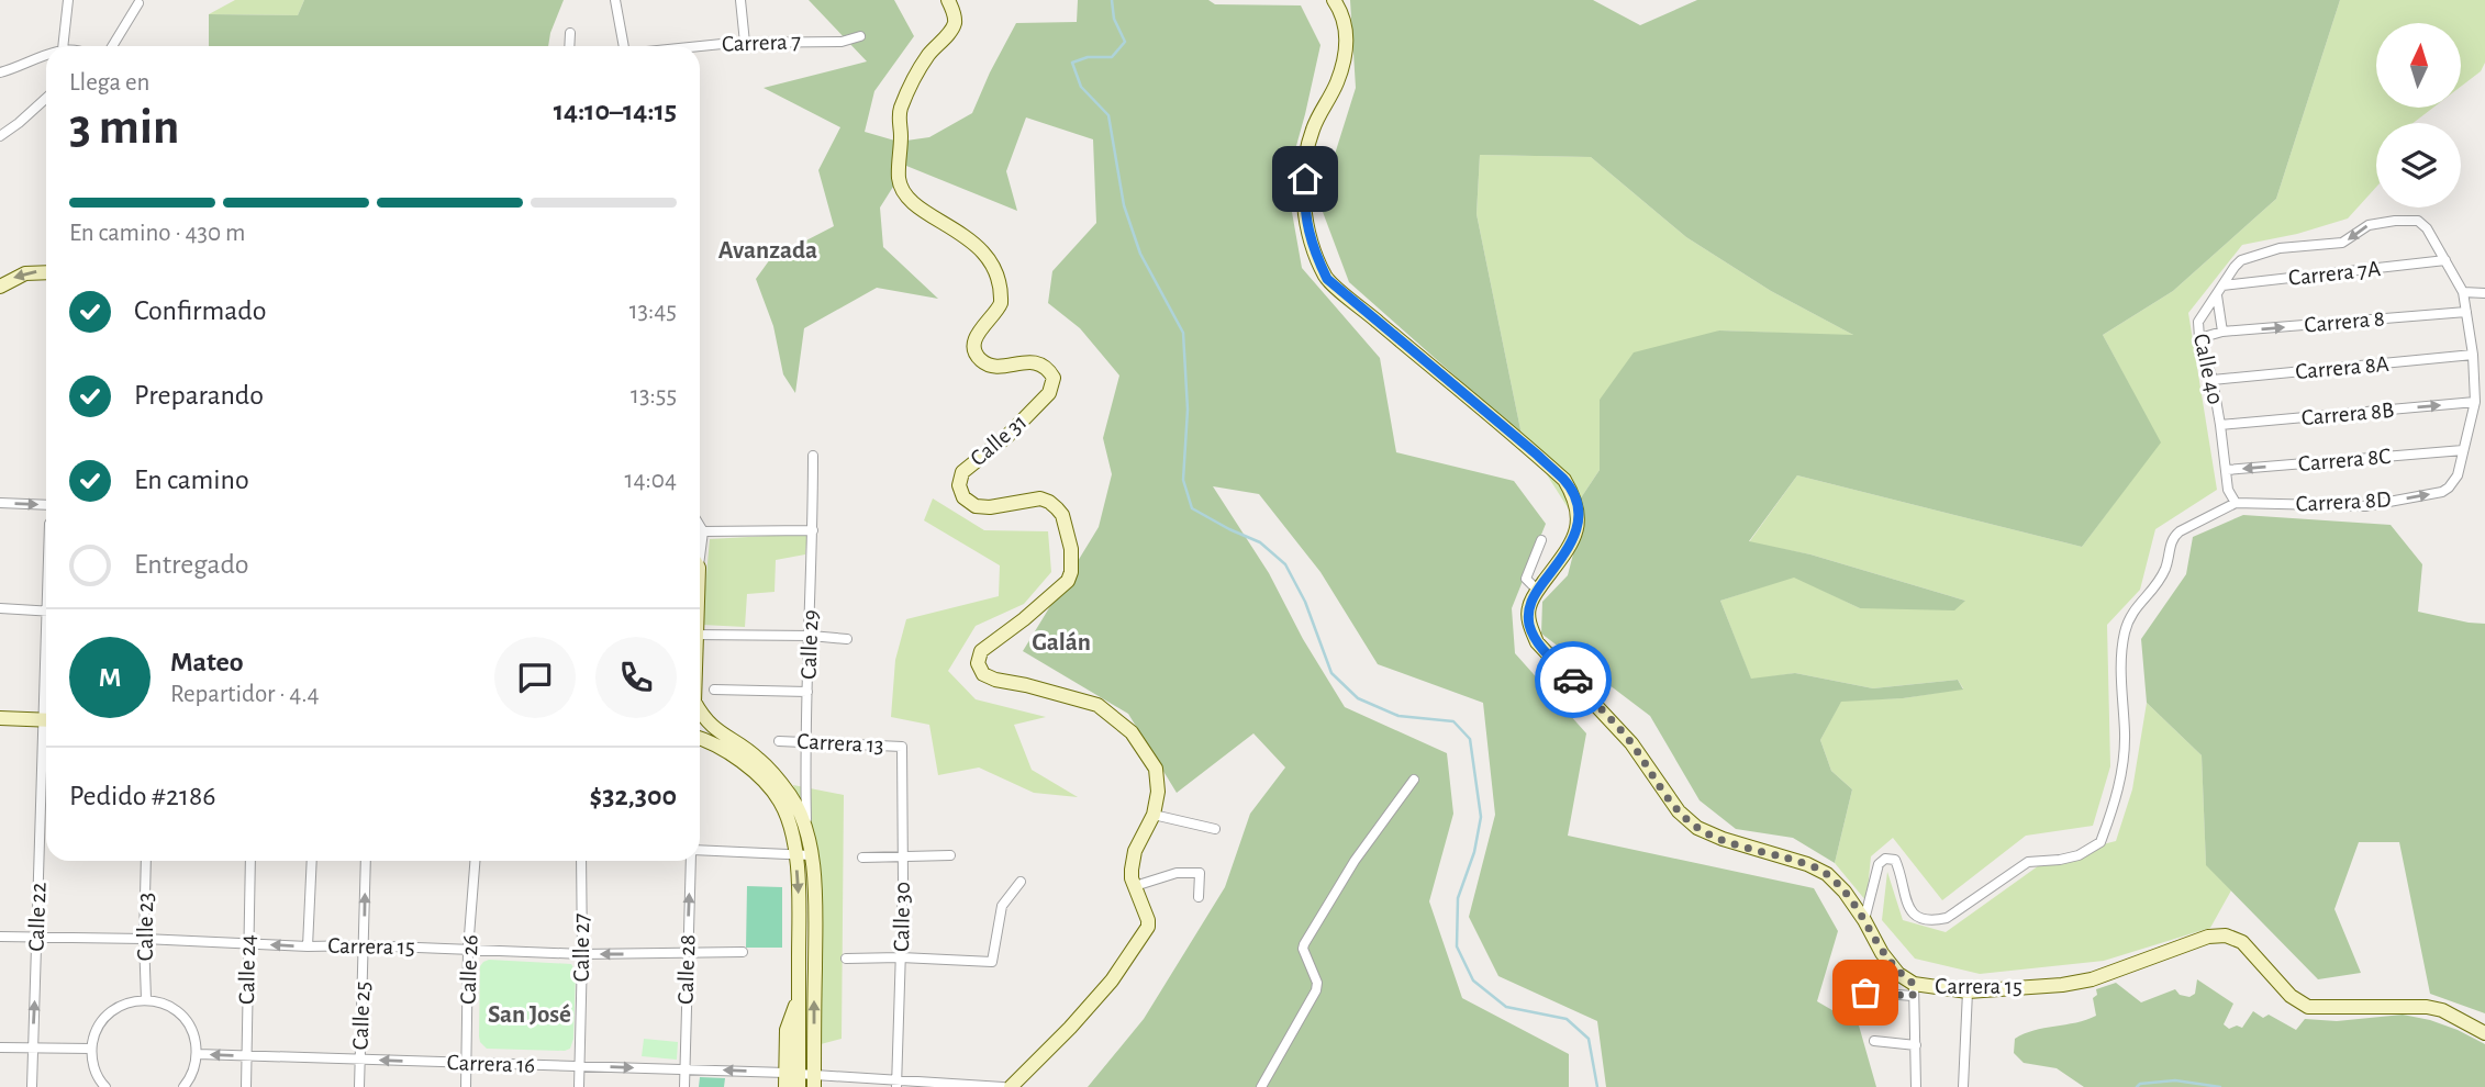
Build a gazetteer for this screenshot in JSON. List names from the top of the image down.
{
  "streets": {
    "main road": ["Calle 31", "Carrera 15"],
    "street": [
      "Carrera 7",
      "Carrera 7A",
      "Carrera 8",
      "Carrera 8A",
      "Calle 40",
      "Carrera 8B",
      "Carrera 8C",
      "Carrera 8D",
      "Calle 29",
      "Carrera 13",
      "Calle 22",
      "Calle 30",
      "Calle 23",
      "Calle 27",
      "Calle 24",
      "Calle 26",
      "Calle 28",
      "Calle 25",
      "Carrera 16"
    ]
  },
  "crossings": [
    ["Carrera 7A", "Calle 40"],
    ["Carrera 8", "Calle 40"],
    ["Carrera 8A", "Calle 40"],
    ["Calle 40", "Carrera 8B"],
    ["Calle 40", "Carrera 8C"],
    ["Calle 40", "Carrera 8D"],
    ["Carrera 8C", "Carrera 8D"],
    ["Calle 29", "Carrera 13"],
    ["Carrera 13", "Calle 30"],
    ["Calle 22", "Carrera 15"],
    ["Calle 30", "Carrera 16"],
    ["Calle 23", "Carrera 15"],
    ["Carrera 15", "Calle 27"],
    ["Carrera 15", "Calle 24"],
    ["Carrera 15", "Calle 26"],
    ["Carrera 15", "Calle 28"],
    ["Carrera 15", "Calle 25"],
    ["Calle 27", "Carrera 16"],
    ["Calle 24", "Carrera 16"],
    ["Calle 26", "Carrera 16"],
    ["Calle 28", "Carrera 16"],
    ["Calle 25", "Carrera 16"]
  ],
  "one_way": [
    "Carrera 8",
    "Calle 40",
    "Carrera 8B",
    "Carrera 8C",
    "Carrera 8D",
    "Calle 28"
  ],
  "districts": ["Avanzada", "Galán", "San José"],
  "north": "top",
  "page": {
    "heading": ["3 min", "Llega en", "14:10–14:15"],
    "panel": [
      "Mateo",
      "Repartidor · 4.4",
      "Pedido #2186",
      "$32,300"
    ],
    "bar": "En camino · 430 m",
    "list": [
      ["Confirmado", "13:45"],
      ["Preparando", "13:55"],
      ["En camino", "14:04"],
      "Entregado"
    ],
    "round": "M"
  }
}
